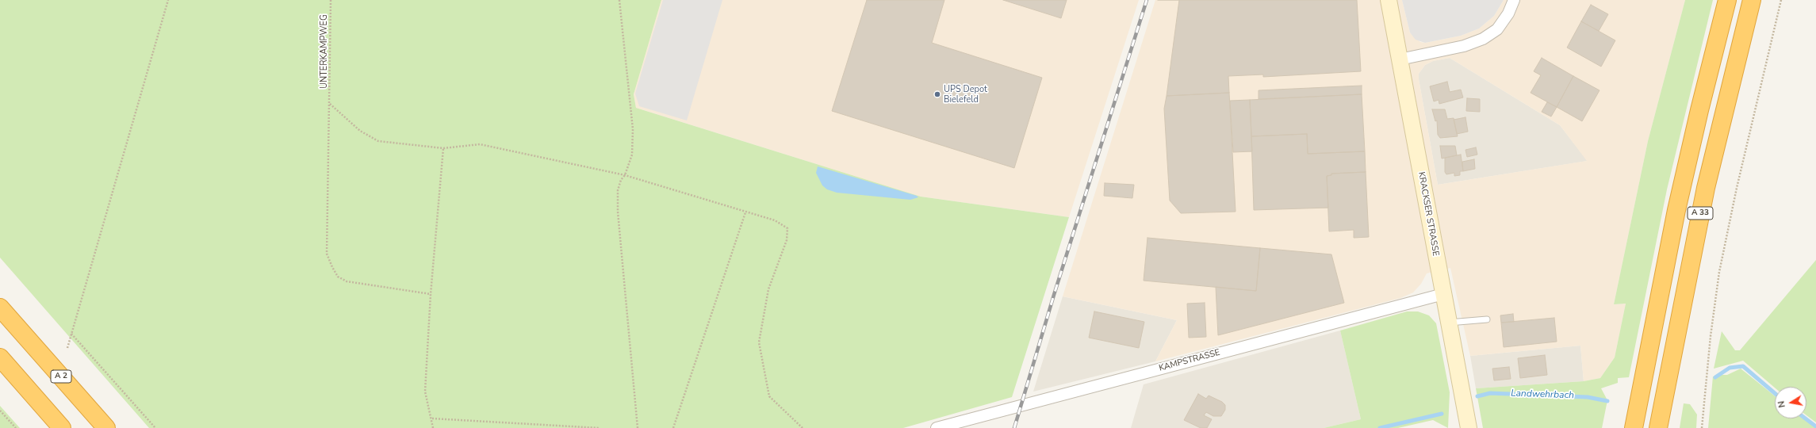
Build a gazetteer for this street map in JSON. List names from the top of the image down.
{
  "streets": {
    "highway": ["A 33", "A 2"],
    "street": ["KRACKSER STRASSE", "KAMPSTRASSE"],
    "path": ["UNTERKAMPWEG"]
  },
  "crossings": [
    ["KRACKSER STRASSE", "KAMPSTRASSE"]
  ],
  "water": ["Landwehrbach"],
  "places": ["UPS Depot Bielefeld"],
  "north": "left"
}
